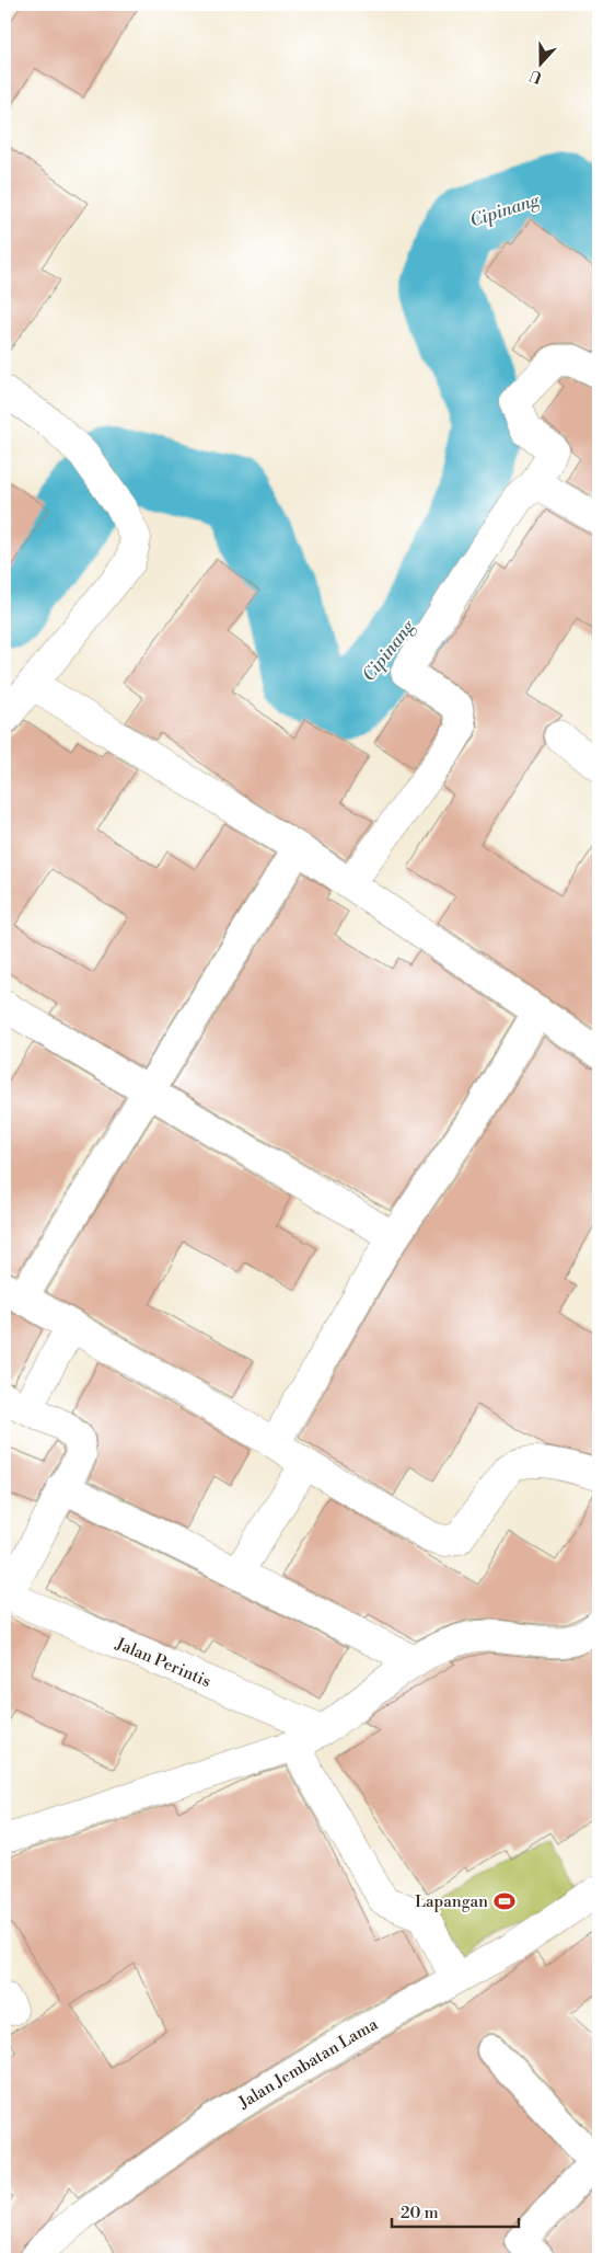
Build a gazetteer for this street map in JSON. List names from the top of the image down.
{
  "streets": {
    "street": ["Jalan Perintis", "Jalan Jembatan Lama"]
  },
  "water": ["Cipinang"],
  "places": {
    "sports": ["Lapangan"]
  },
  "scale_bar": "20 m",
  "north": "bottom"
}
